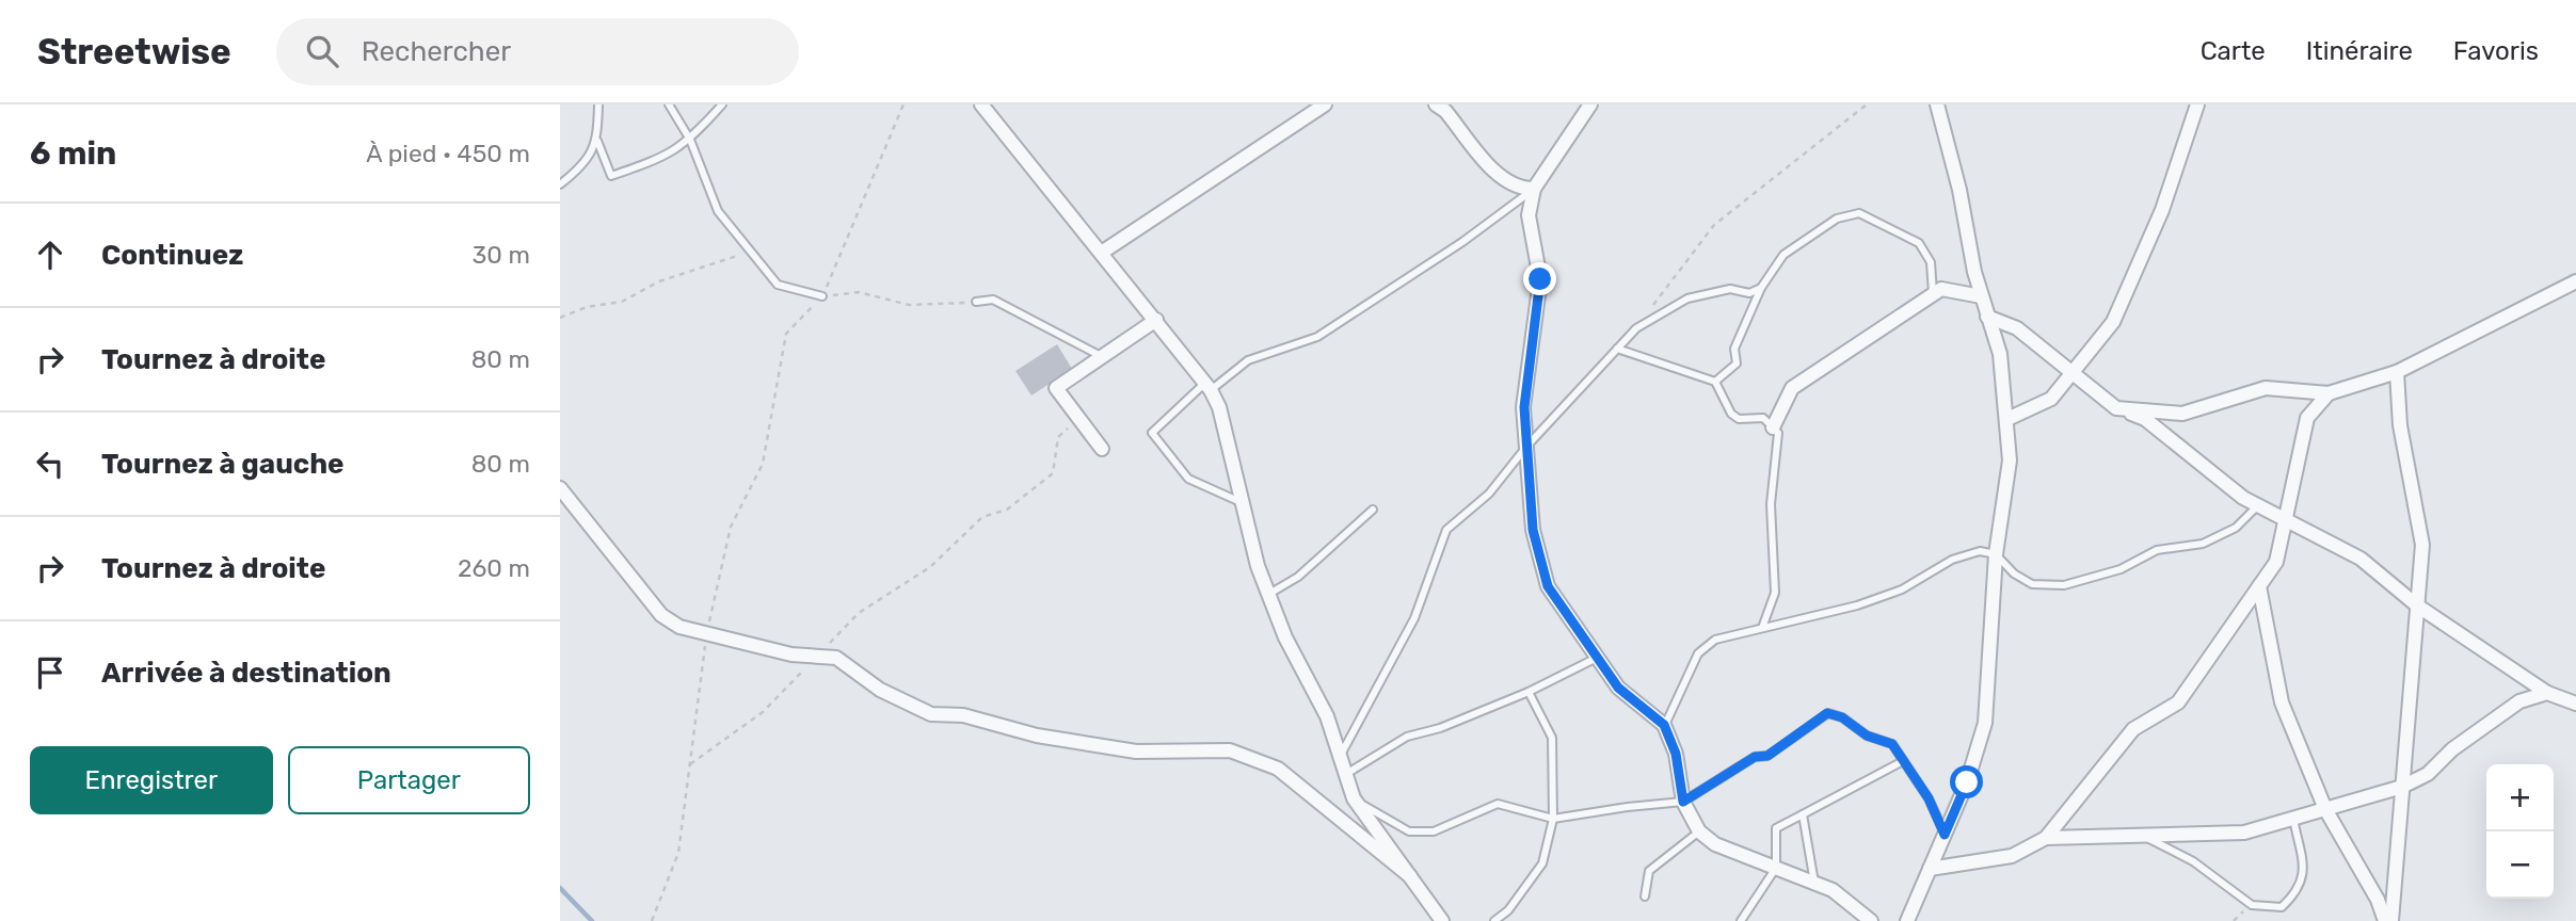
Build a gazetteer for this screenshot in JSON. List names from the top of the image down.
{
  "page": {
    "header": "Streetwise",
    "search": "Rechercher",
    "nav": ["Carte", "Itinéraire", "Favoris"],
    "heading": ["6 min", "À pied · 450 m"],
    "list": [
      ["Continuez", "30 m"],
      ["Tournez à droite", "80 m"],
      ["Tournez à gauche", "80 m"],
      ["Tournez à droite", "260 m"],
      "Arrivée à destination"
    ],
    "buttons": ["Enregistrer", "Partager"],
    "map_buttons": ["+", "−"]
  }
}
